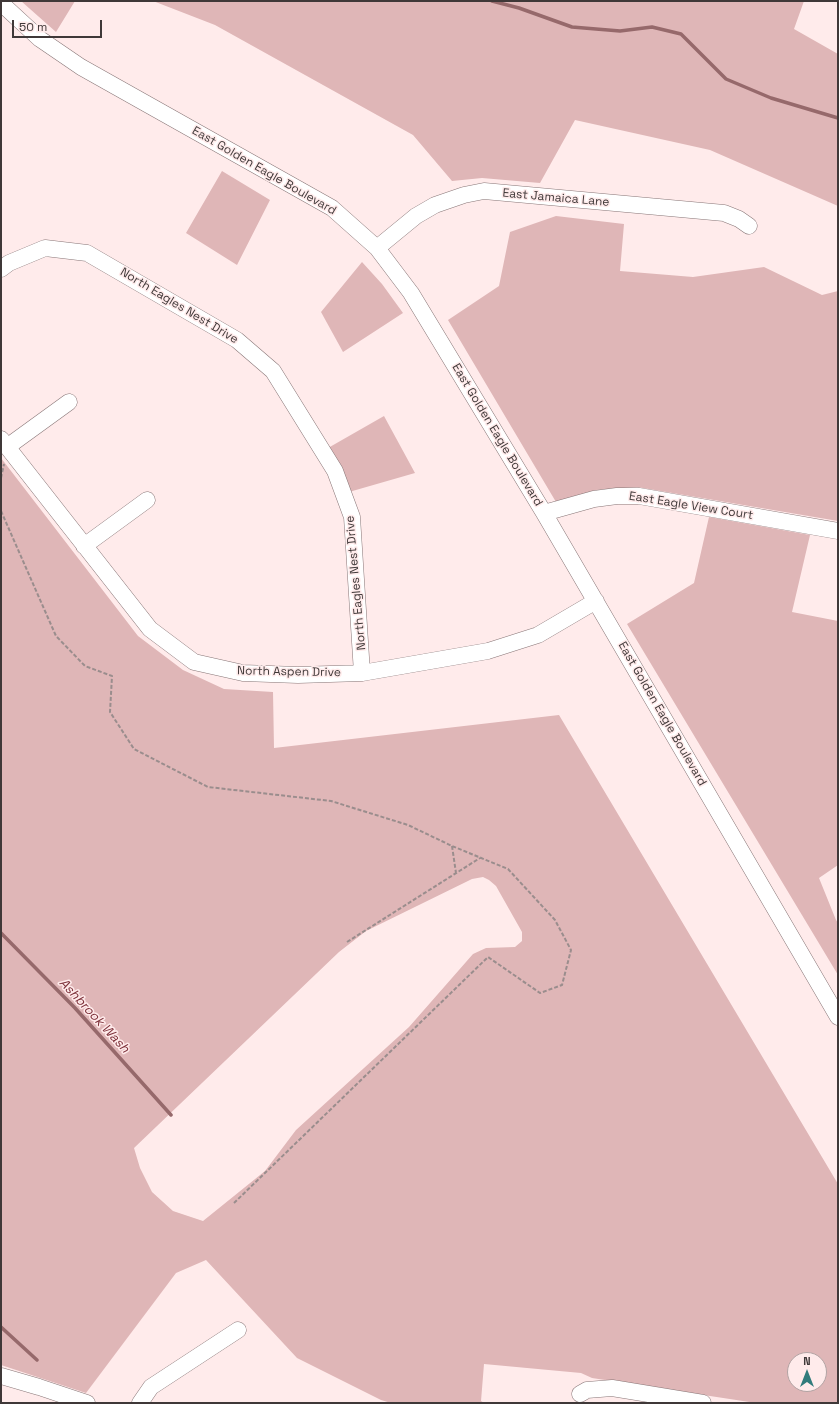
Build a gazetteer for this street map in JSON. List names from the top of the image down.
{
  "streets": {
    "street": [
      "East Golden Eagle Boulevard",
      "East Jamaica Lane",
      "North Eagles Nest Drive",
      "East Eagle View Court",
      "North Aspen Drive"
    ]
  },
  "crossings": [
    ["East Golden Eagle Boulevard", "East Jamaica Lane"],
    ["East Golden Eagle Boulevard", "East Eagle View Court"],
    ["East Golden Eagle Boulevard", "North Aspen Drive"],
    ["North Eagles Nest Drive", "North Aspen Drive"]
  ],
  "water": ["Ashbrook Wash"],
  "scale_bar": "50 m",
  "north": "top"
}
